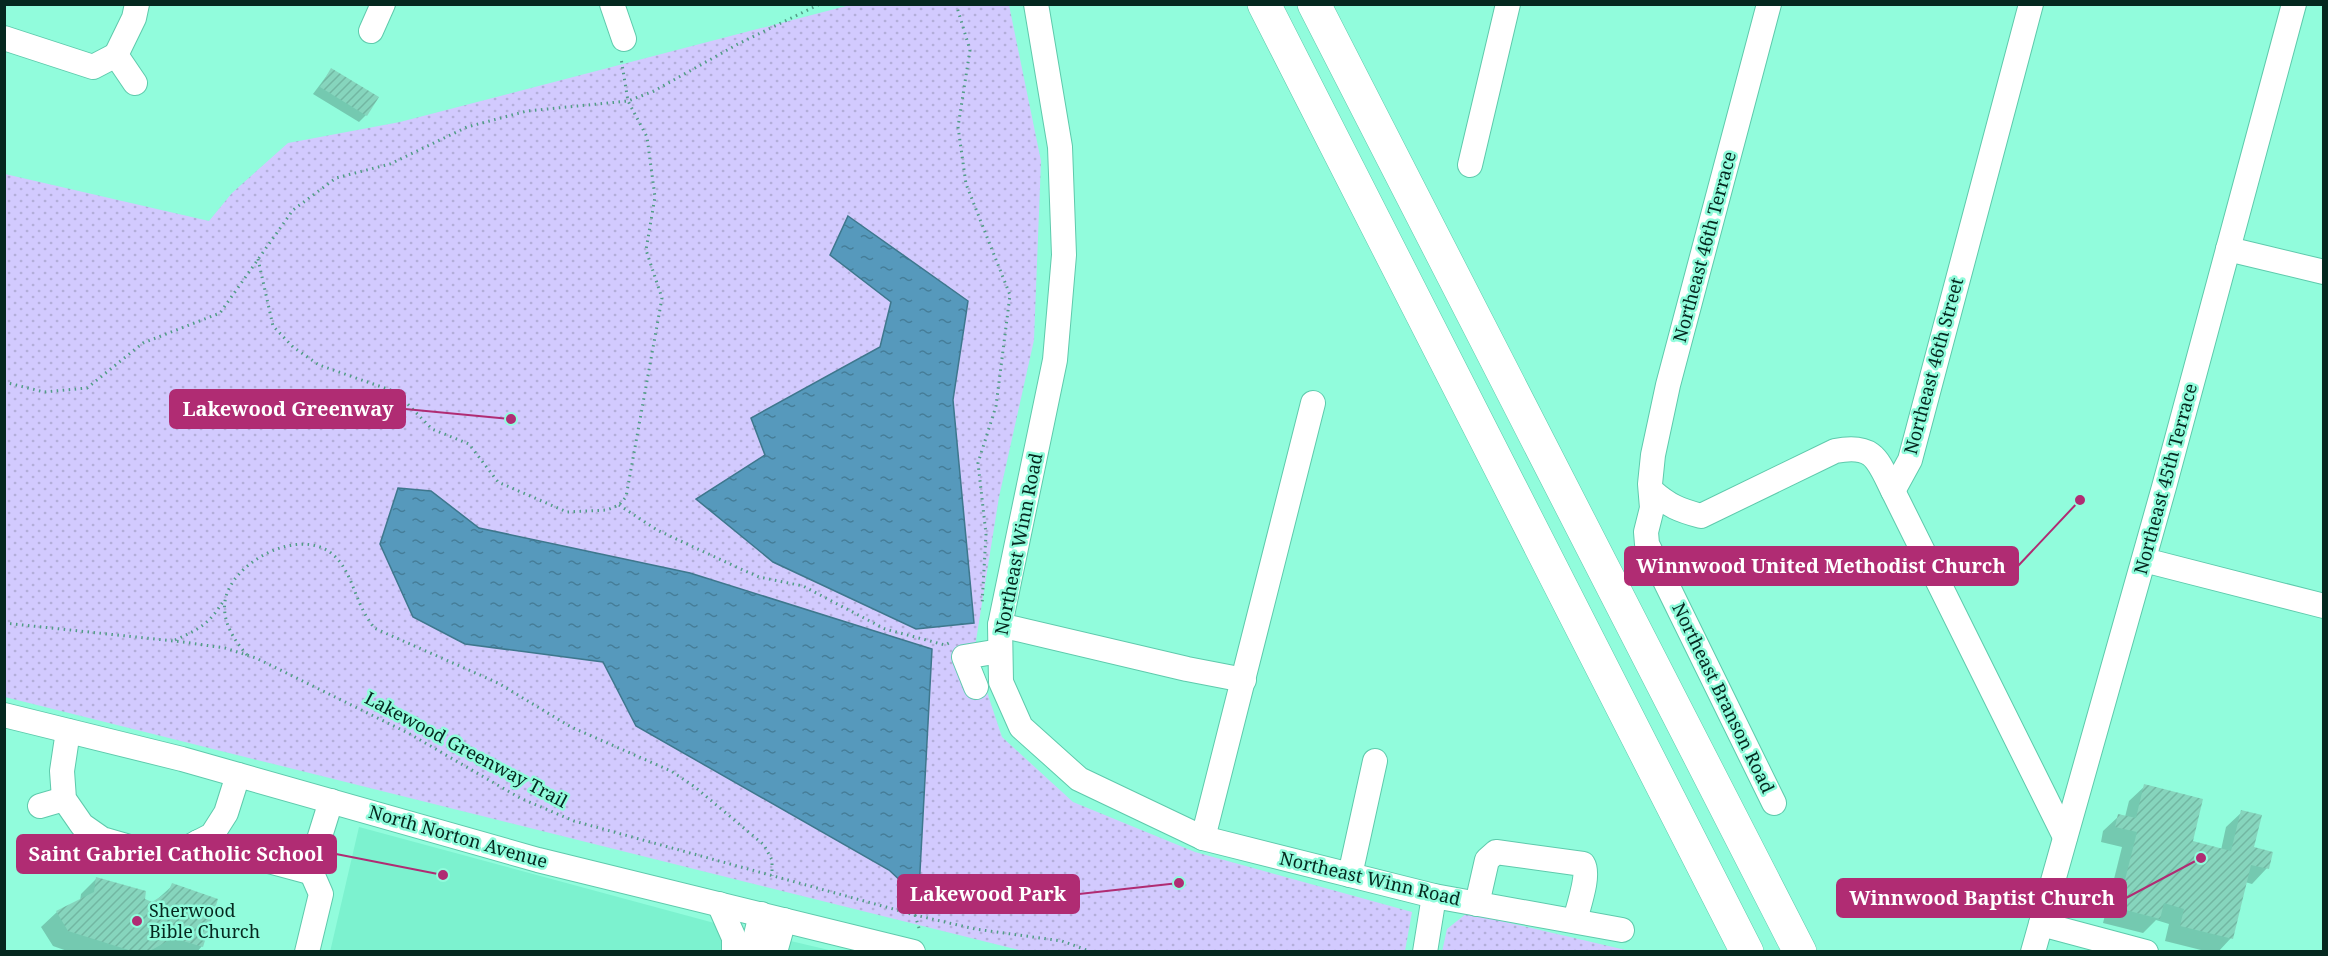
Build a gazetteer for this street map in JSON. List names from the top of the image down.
{
  "streets": {
    "street": [
      "Northeast 46th Terrace",
      "Northeast 46th Street",
      "Northeast 45th Terrace",
      "Northeast Winn Road",
      "Northeast Branson Road",
      "North Norton Avenue"
    ],
    "path": ["Lakewood Greenway Trail"]
  },
  "crossings": [
    ["Northeast 46th Terrace", "Northeast Branson Road"]
  ],
  "places": [
    "Lakewood Greenway",
    "Winnwood United Methodist Church",
    "Winnwood Baptist Church",
    "Saint Gabriel Catholic School",
    "Lakewood Park",
    "Sherwood Bible Church"
  ]
}
